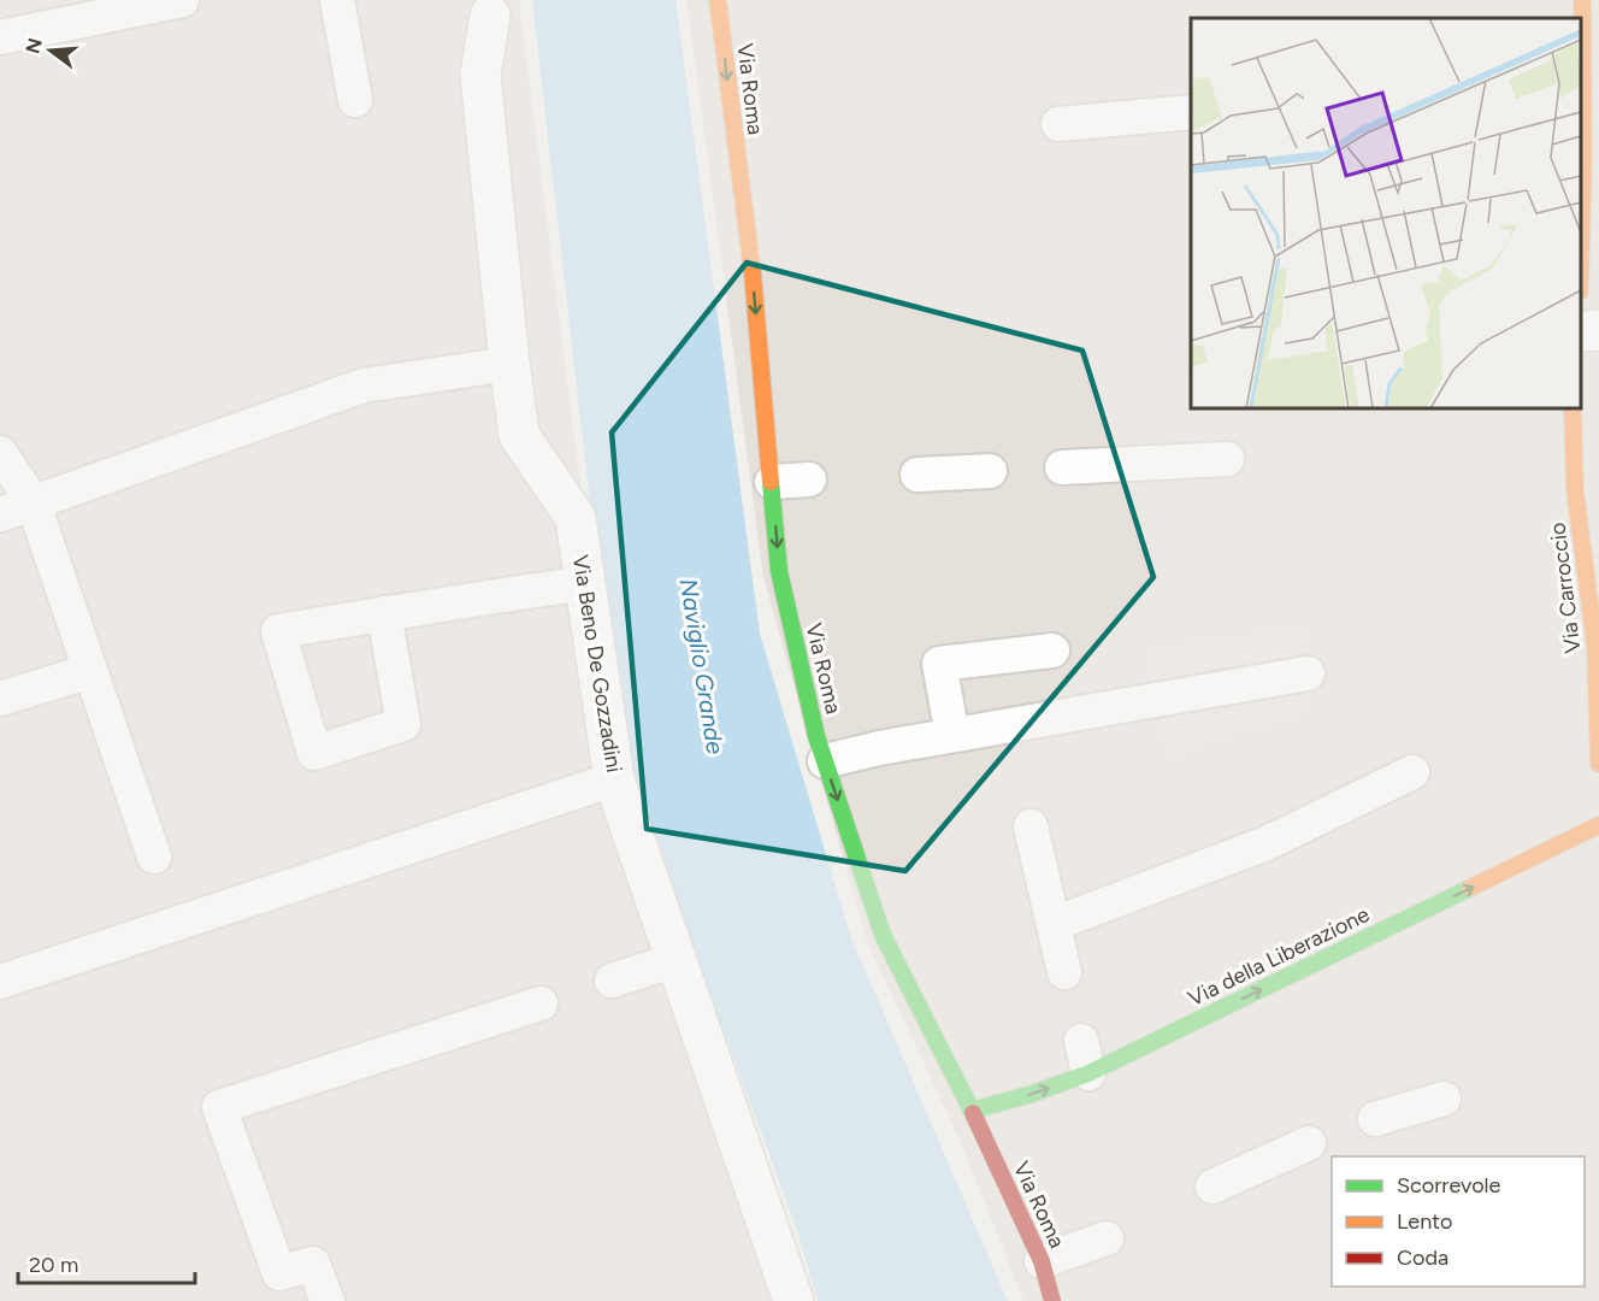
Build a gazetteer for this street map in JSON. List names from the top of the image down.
{
  "streets": {
    "street": [
      "Via Roma",
      "Via Carroccio",
      "Via Beno De Gozzadini",
      "Via della Liberazione"
    ]
  },
  "crossings": [
    ["Via Roma", "Via della Liberazione"]
  ],
  "one_way": ["Via Roma", "Via della Liberazione"],
  "water": ["Naviglio Grande"],
  "legend": ["Scorrevole", "Lento", "Coda"],
  "scale_bar": "20 m",
  "north": "left"
}
